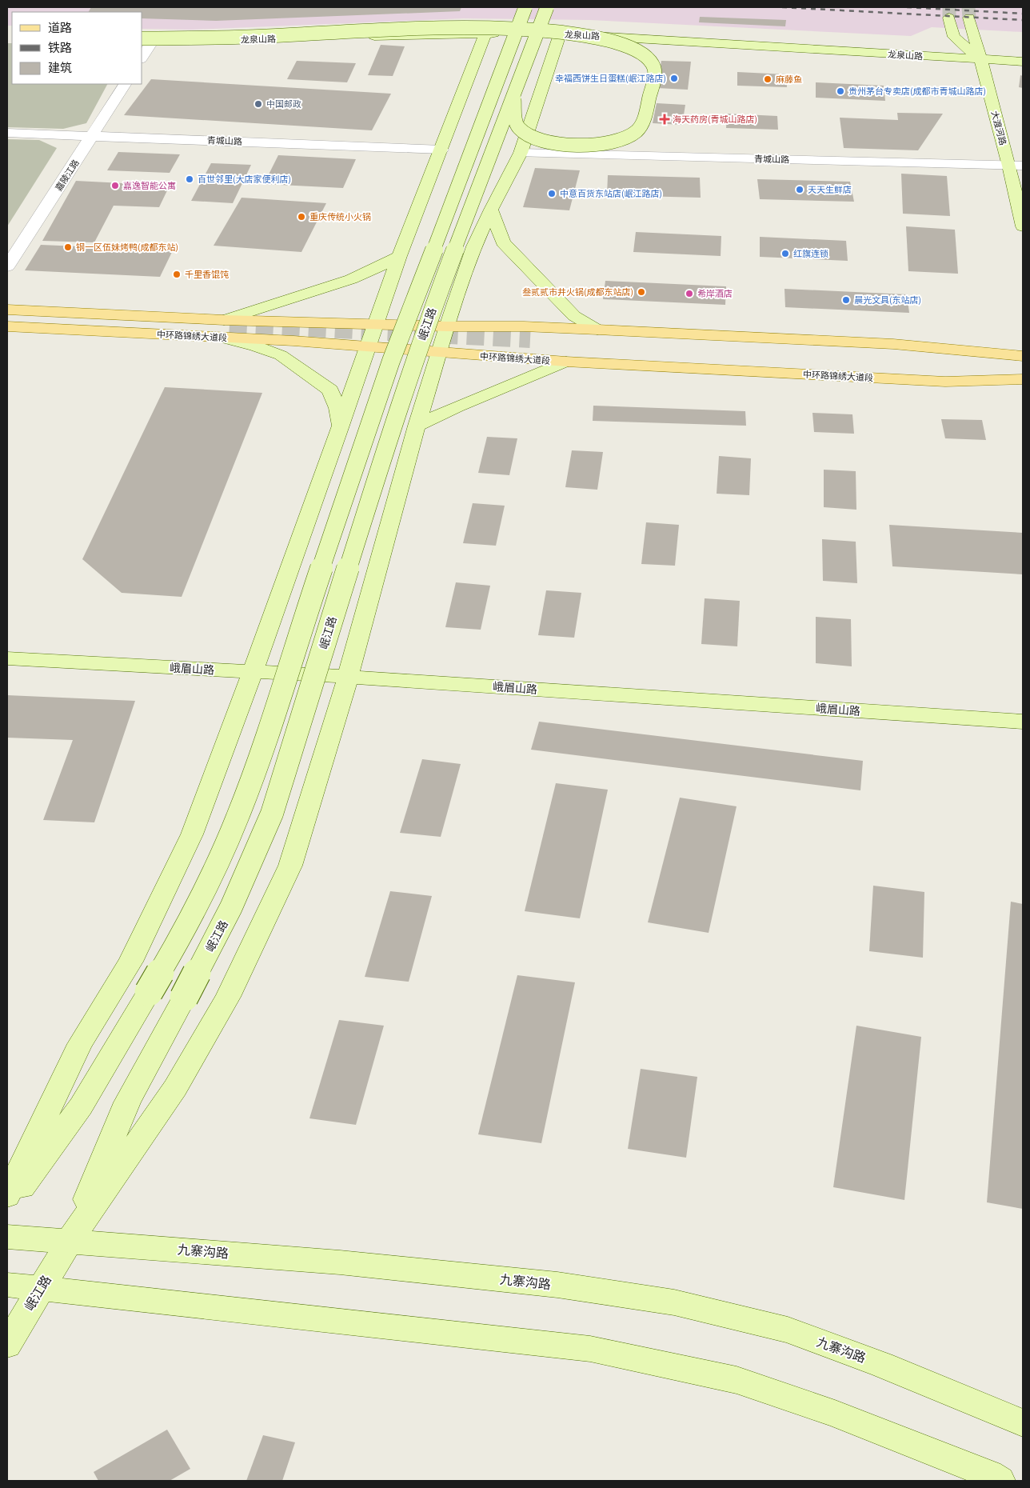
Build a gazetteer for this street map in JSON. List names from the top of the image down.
{
  "streets": {
    "main road": [
      "龙泉山路",
      "大渡河路",
      "岷江路",
      "中环路锦绣大道段",
      "峨眉山路",
      "九寨沟路"
    ],
    "street": ["青城山路", "嘉陵江路"]
  },
  "crossings": [
    ["龙泉山路", "大渡河路"],
    ["龙泉山路", "岷江路"],
    ["大渡河路", "青城山路"],
    ["青城山路", "嘉陵江路"],
    ["青城山路", "岷江路"],
    ["岷江路", "中环路锦绣大道段"],
    ["岷江路", "峨眉山路"],
    ["岷江路", "九寨沟路"]
  ],
  "places": {
    "other": [
      "幸福西饼生日蛋糕(岷江路店)",
      "麻藤鱼",
      "贵州茅台专卖店(成都市青城山路店)",
      "中国邮政",
      "百世邻里(大店家便利店)",
      "嘉逸智能公寓",
      "天天生鲜店",
      "中意百货东站店(岷江路店)",
      "重庆传统小火锅",
      "钢一区伍妹烤鸭(成都东站)",
      "红旗连锁",
      "千里香馄饨",
      "叁贰贰市井火锅(成都东站店)",
      "希岸酒店",
      "晨光文具(东站店)"
    ],
    "health": ["海天药房(青城山路店)"]
  },
  "legend": ["道路", "铁路", "建筑"]
}
